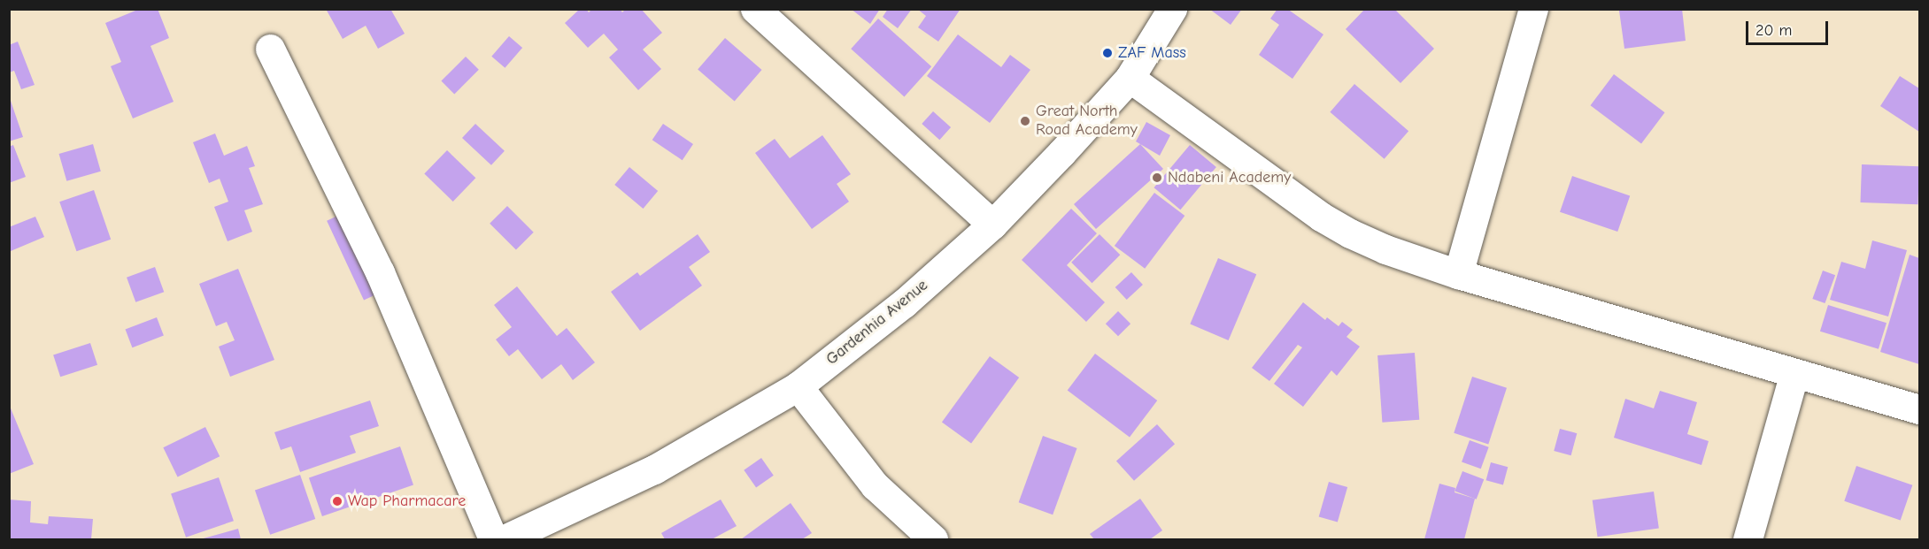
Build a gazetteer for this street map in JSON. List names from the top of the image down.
{
  "streets": {
    "street": ["Gardenhia Avenue"]
  },
  "places": [
    "ZAF Mass",
    "Great North Road Academy",
    "Ndabeni Academy",
    "Wap Pharmacare"
  ],
  "scale_bar": "20 m"
}
